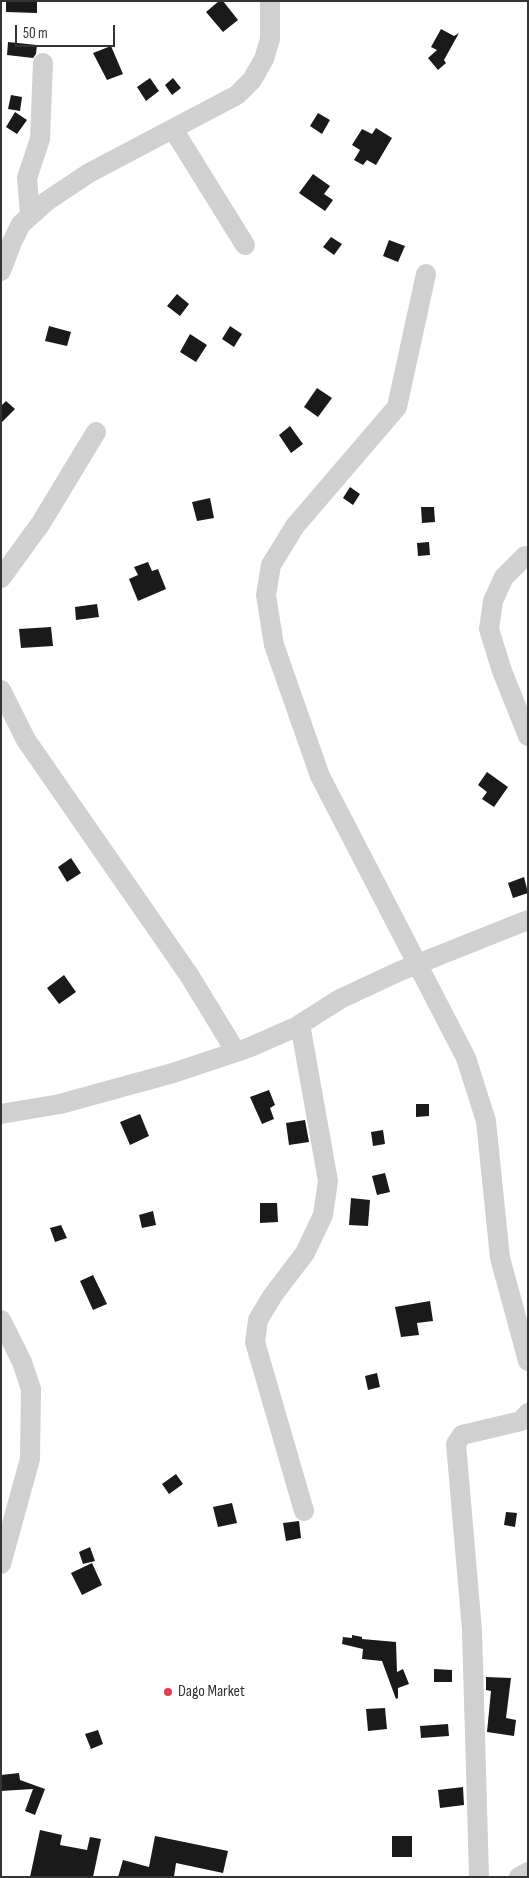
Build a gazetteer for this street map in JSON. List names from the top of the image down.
{
  "places": ["Dago Market"],
  "scale_bar": "50 m"
}
